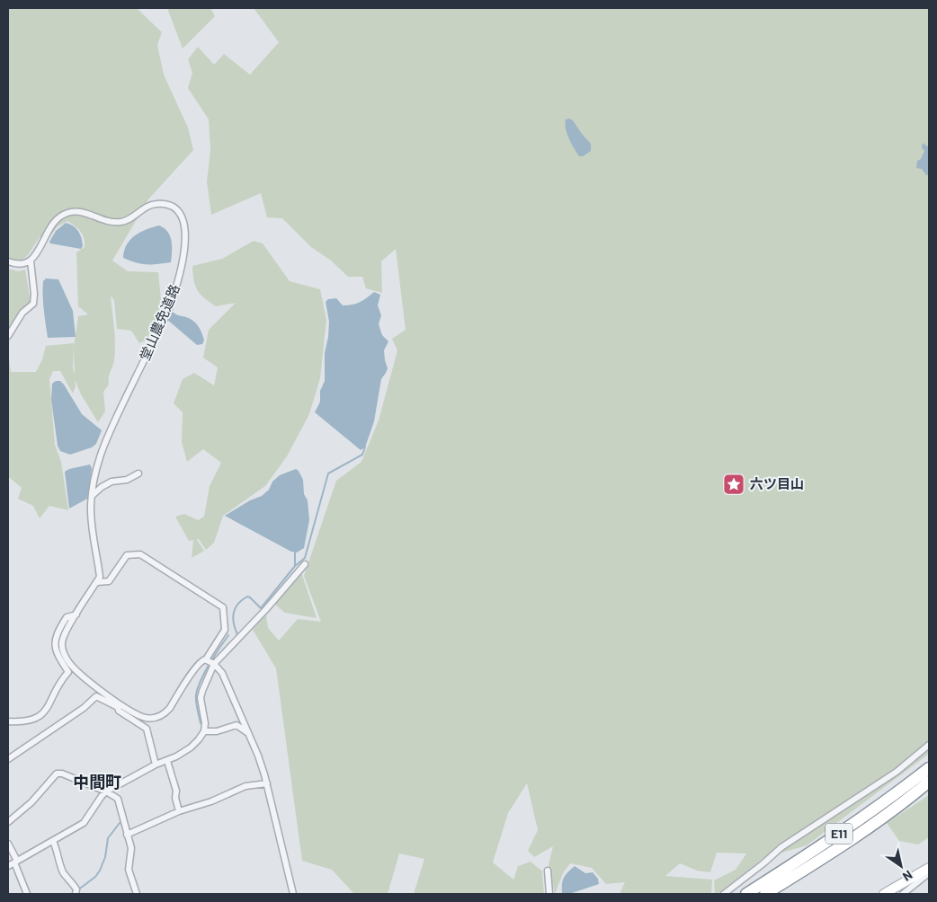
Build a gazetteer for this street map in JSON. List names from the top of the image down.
{
  "streets": {
    "highway": ["E11"],
    "street": ["堂山農免道路"]
  },
  "districts": ["中間町"],
  "places": {
    "place": ["六ツ目山"]
  },
  "north": "bottom right"
}
